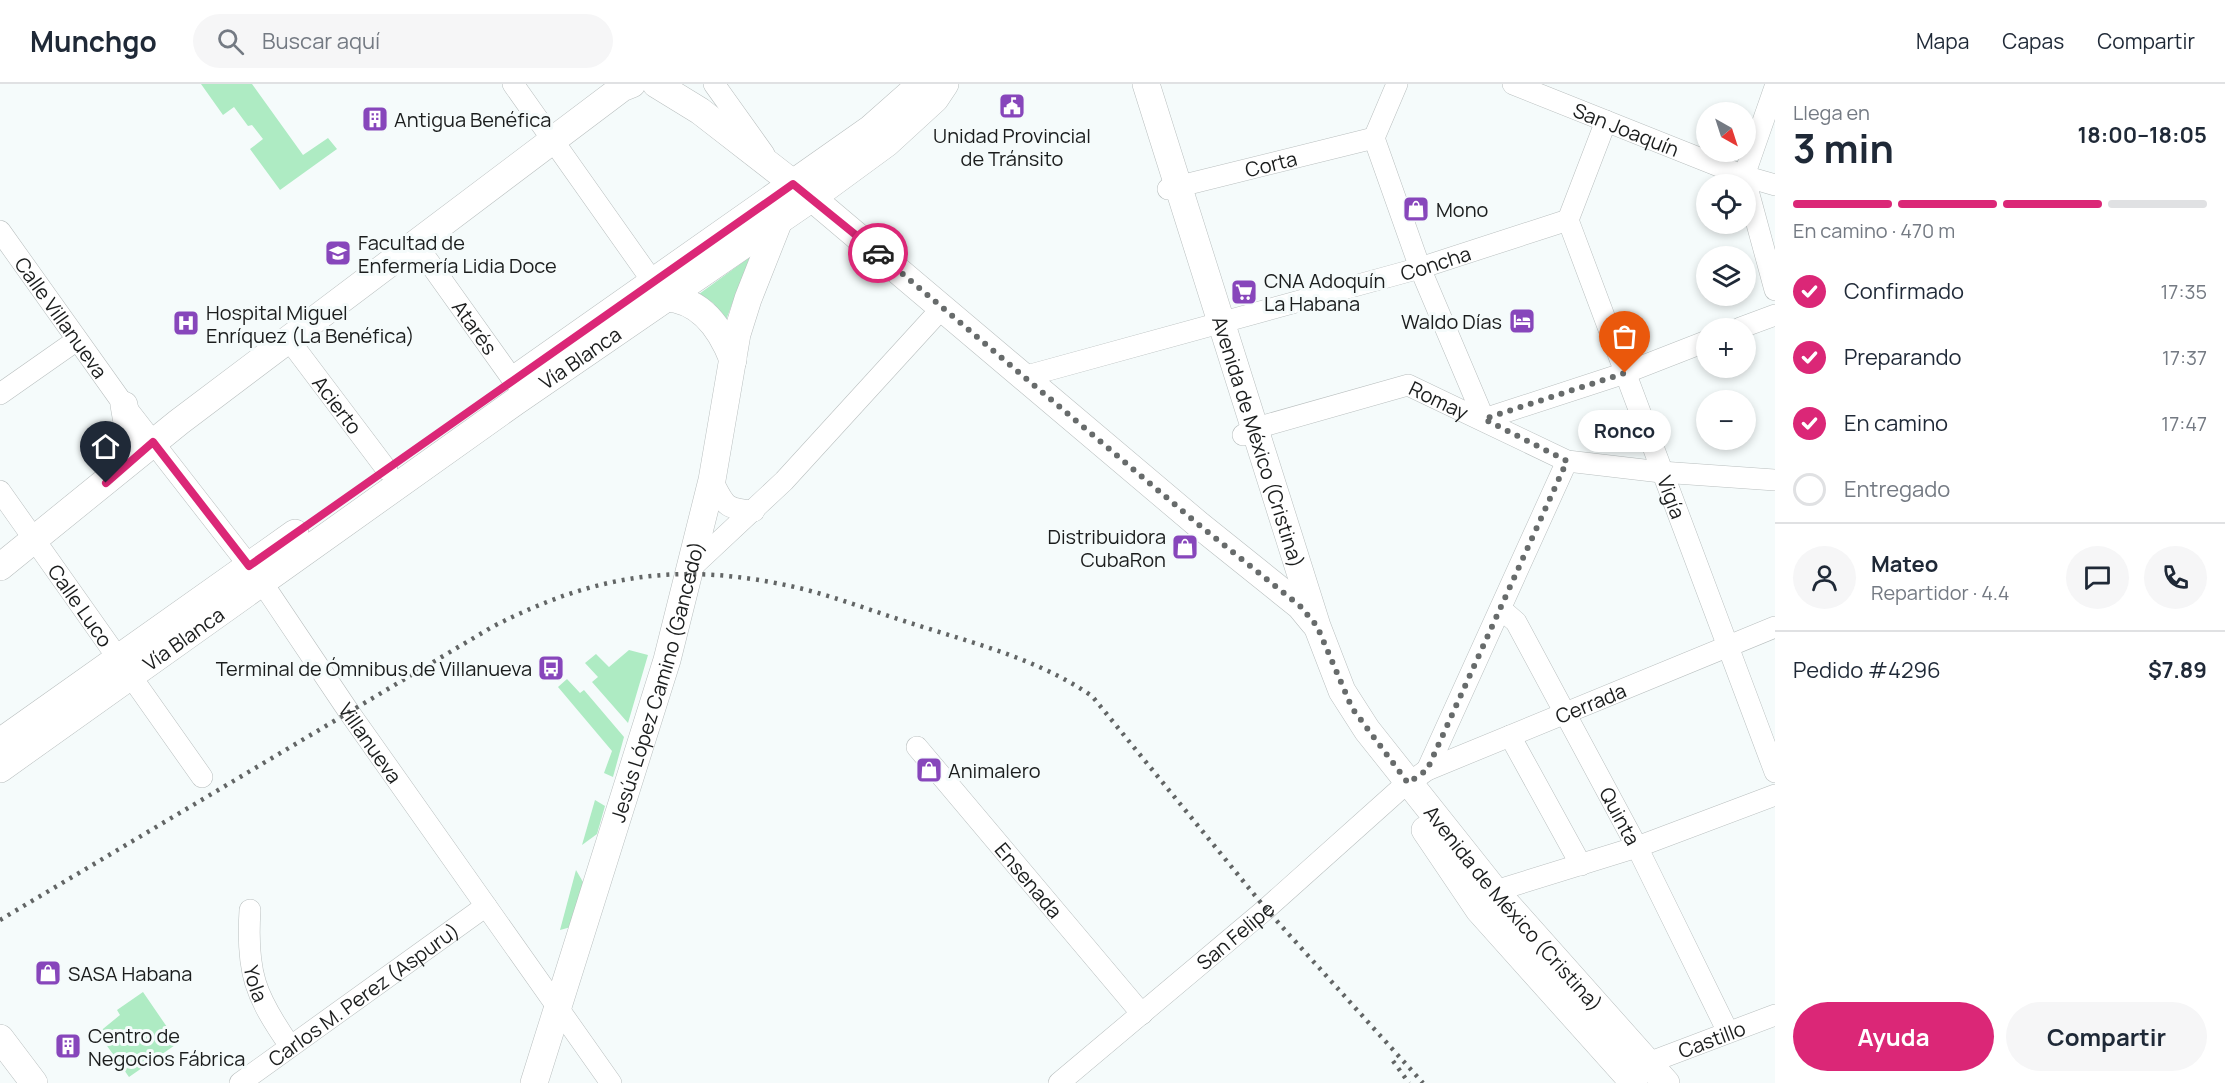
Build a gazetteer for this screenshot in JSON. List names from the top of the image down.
{
  "streets": {
    "main road": ["Vía Blanca", "Avenida de México (Cristina)", "Jesús López Camino (Gancedo)"],
    "street": [
      "San Joaquín",
      "Corta",
      "Concha",
      "Calle Villanueva",
      "Atarés",
      "Romay",
      "Acierto",
      "Vigía",
      "Calle Luco",
      "Cerrada",
      "Villanueva",
      "Quinta",
      "Ensenada",
      "San Felipe",
      "Yola",
      "Carlos M. Perez (Aspuru)",
      "Castillo"
    ]
  },
  "crossings": [
    ["Corta", "Avenida de México (Cristina)"],
    ["Concha", "Avenida de México (Cristina)"],
    ["Concha", "Vigía"],
    ["Calle Villanueva", "Villanueva"],
    ["Atarés", "Vía Blanca"],
    ["Vía Blanca", "Acierto"],
    ["Vía Blanca", "Calle Luco"],
    ["Vía Blanca", "Villanueva"],
    ["Romay", "Avenida de México (Cristina)"],
    ["Romay", "Vigía"],
    ["Avenida de México (Cristina)", "Cerrada"],
    ["Avenida de México (Cristina)", "San Felipe"],
    ["Avenida de México (Cristina)", "Castillo"],
    ["Vigía", "Cerrada"],
    ["Jesús López Camino (Gancedo)", "Villanueva"],
    ["Cerrada", "Quinta"],
    ["Cerrada", "San Felipe"],
    ["Villanueva", "Carlos M. Perez (Aspuru)"],
    ["Quinta", "Castillo"],
    ["Ensenada", "San Felipe"],
    ["Yola", "Carlos M. Perez (Aspuru)"]
  ],
  "places": {
    "public building": ["Unidad Provincial de Tránsito"],
    "building": ["Antigua Benéfica", "Centro de Negocios Fábrica"],
    "shop": [
      "Mono",
      "Distribuidora CubaRon",
      "Animalero",
      "SASA Habana"
    ],
    "school or university": ["Facultad de Enfermería Lidia Doce"],
    "supermarket": ["CNA Adoquín La Habana"],
    "hotel": ["Waldo Días"],
    "hospital": ["Hospital Miguel Enríquez (La Benéfica)"],
    "other": ["Ronco"],
    "bus stop": ["Terminal de Ómnibus de Villanueva"]
  },
  "north": "bottom right",
  "page": {
    "header": "Munchgo",
    "search": "Buscar aquí",
    "nav": ["Mapa", "Capas", "Compartir"],
    "heading": ["3 min", "Llega en", "18:00–18:05"],
    "panel": [
      "Mateo",
      "Repartidor · 4.4",
      "Pedido #4296",
      "$7.89"
    ],
    "map_buttons": ["+", "−"],
    "bar": "En camino · 470 m",
    "list": [
      ["Confirmado", "17:35"],
      ["Preparando", "17:37"],
      ["En camino", "17:47"],
      "Entregado"
    ],
    "bubble": "Ronco",
    "buttons": ["Ayuda", "Compartir"]
  }
}
